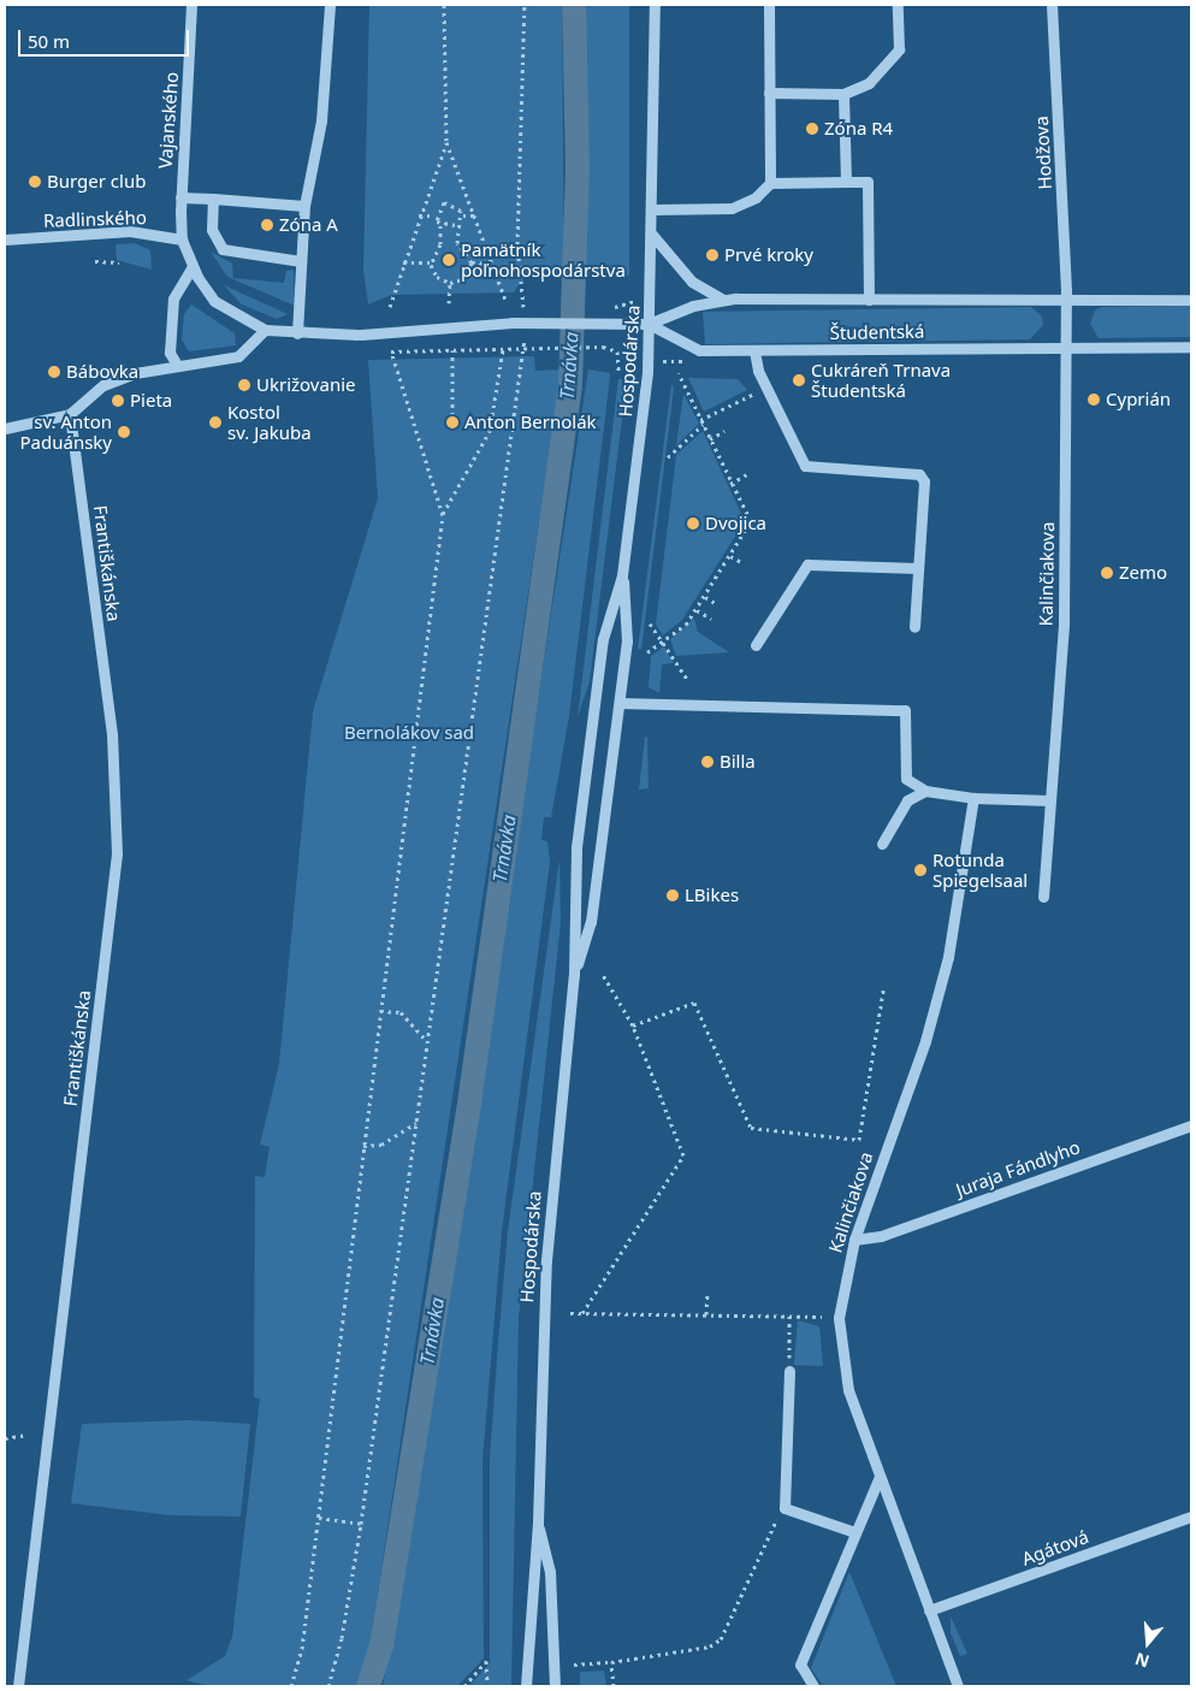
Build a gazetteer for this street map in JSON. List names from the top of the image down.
{
  "streets": {
    "street": [
      "Vajanského",
      "Hodžova",
      "Radlinského",
      "Študentská",
      "Hospodárska",
      "Františkánska",
      "Kalinčiakova",
      "Juraja Fándlyho",
      "Agátová"
    ]
  },
  "crossings": [
    ["Vajanského", "Radlinského"],
    ["Hodžova", "Študentská"],
    ["Hodžova", "Kalinčiakova"],
    ["Študentská", "Hospodárska"],
    ["Študentská", "Kalinčiakova"],
    ["Kalinčiakova", "Juraja Fándlyho"],
    ["Kalinčiakova", "Agátová"]
  ],
  "water": ["Trnávka"],
  "parks": ["Bernolákov sad"],
  "places": [
    "Zóna R4",
    "Burger club",
    "Zóna A",
    "Prvé kroky",
    "Pamätník poľnohospodárstva",
    "Bábovka",
    "Cukráreň Trnava Študentská",
    "Ukrižovanie",
    "Cyprián",
    "Pieta",
    "Kostol sv. Jakuba",
    "Anton Bernolák",
    "sv. Anton Paduánsky",
    "Dvojica",
    "Zemo",
    "Billa",
    "Rotunda Spiegelsaal",
    "LBikes"
  ],
  "scale_bar": "50 m",
  "north": "bottom"
}
